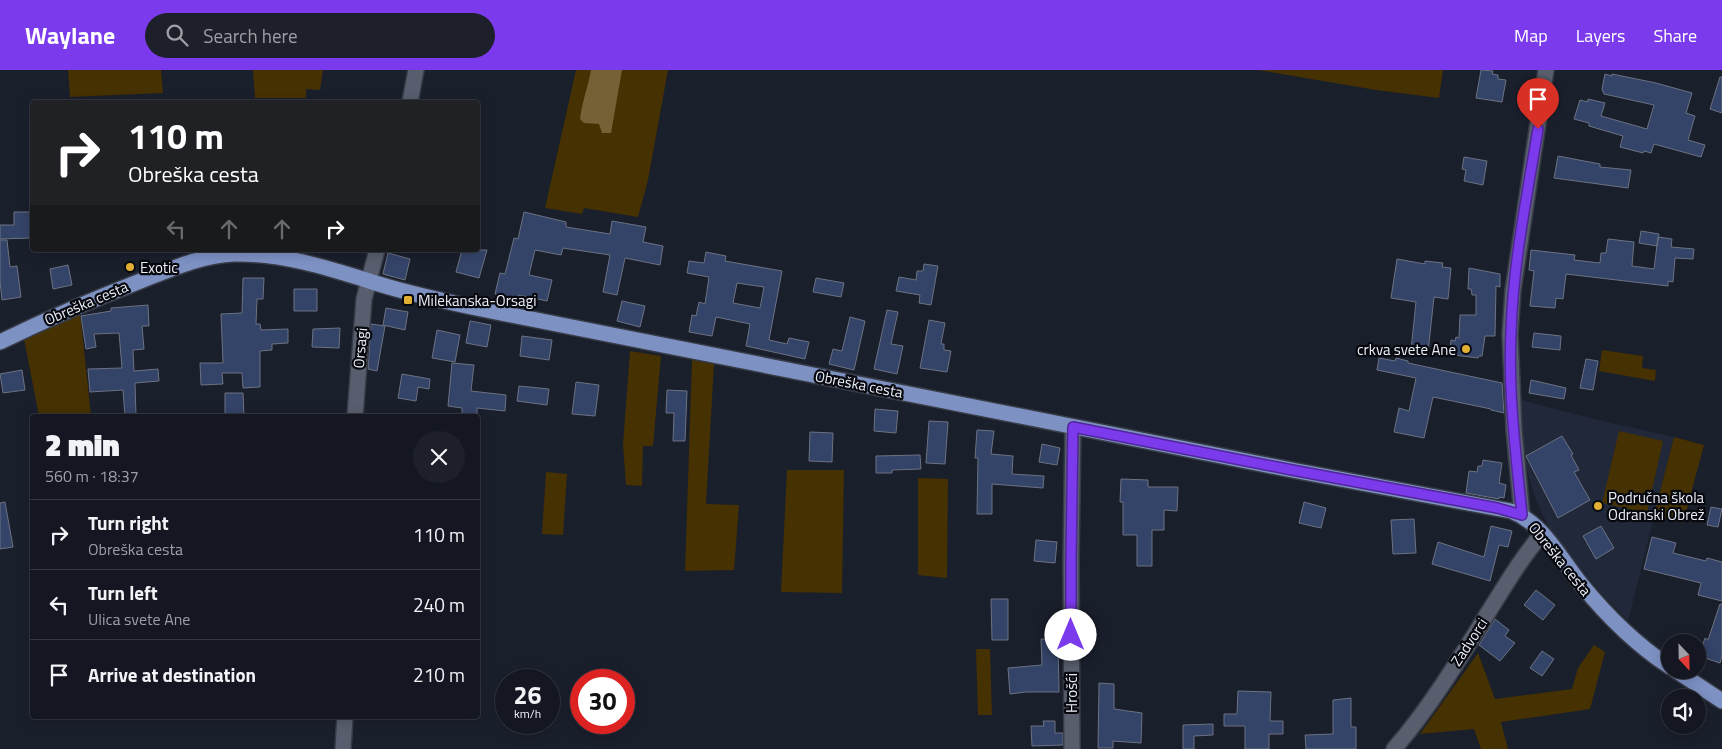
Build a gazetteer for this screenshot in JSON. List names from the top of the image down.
{
  "streets": {
    "main road": ["Obreška cesta"],
    "street": ["Orsagi", "Zadvorci", "Hrošći"]
  },
  "crossings": [
    ["Obreška cesta", "Orsagi"],
    ["Obreška cesta", "Zadvorci"],
    ["Obreška cesta", "Hrošći"]
  ],
  "places": {
    "other": ["Exotic", "crkva svete Ane", "Područna škola Odranski Obrež"],
    "transit": ["Milekanska-Orsagi"]
  },
  "north": "bottom",
  "page": {
    "header": "Waylane",
    "search": "Search here",
    "nav": ["Map", "Layers", "Share"],
    "turn": ["110 m", "Obreška cesta"],
    "heading": ["2 min", "560 m · 18:37"],
    "list": [
      {
        "name": "Turn right",
        "note": "Obreška cesta",
        "value": "110 m"
      },
      {
        "name": "Turn left",
        "note": "Ulica svete Ane",
        "value": "240 m"
      },
      {
        "name": "Arrive at destination",
        "value": "210 m"
      }
    ],
    "speed": "26 km/h",
    "limit": "30"
  }
}
